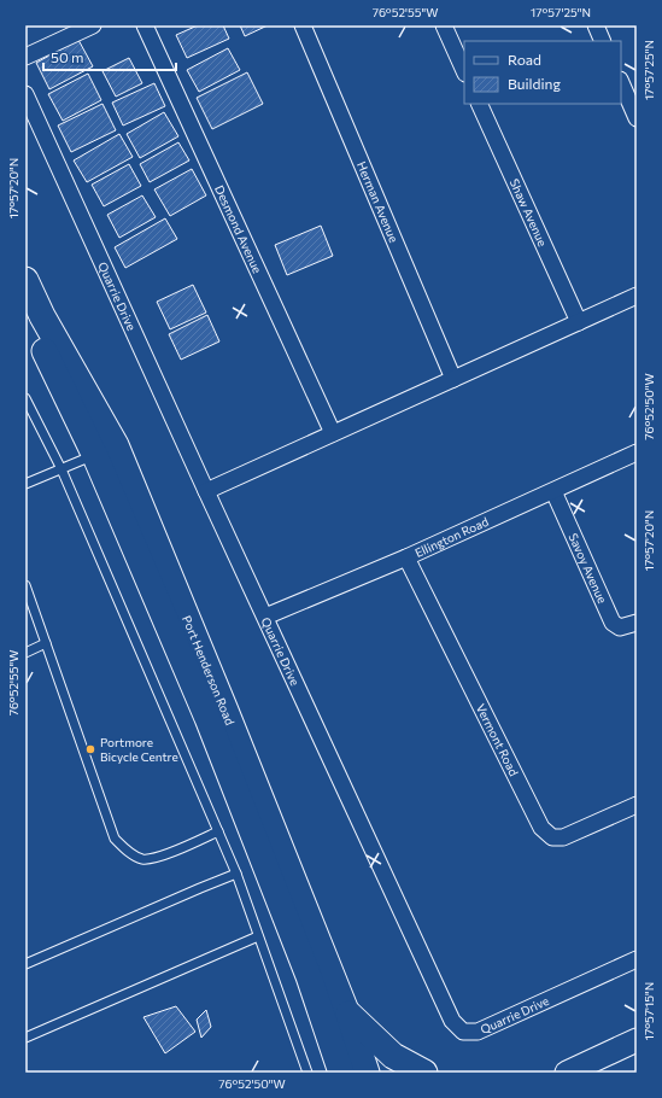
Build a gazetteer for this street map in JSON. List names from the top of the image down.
{
  "streets": {
    "main road": ["Port Henderson Road"],
    "street": [
      "Herman Avenue",
      "Shaw Avenue",
      "Desmond Avenue",
      "Quarrie Drive",
      "Ellington Road",
      "Savoy Avenue",
      "Vermont Road"
    ]
  },
  "crossings": [
    ["Quarrie Drive", "Ellington Road"],
    ["Ellington Road", "Savoy Avenue"],
    ["Ellington Road", "Vermont Road"]
  ],
  "places": ["Portmore Bicycle Centre"],
  "legend": ["Road", "Building"],
  "scale_bar": "50 m",
  "coordinates": [
    "76°52'55\"W",
    "17°57'25\"N",
    "17°57'20\"N",
    "76°52'50\"W",
    "17°57'15\"N"
  ]
}
